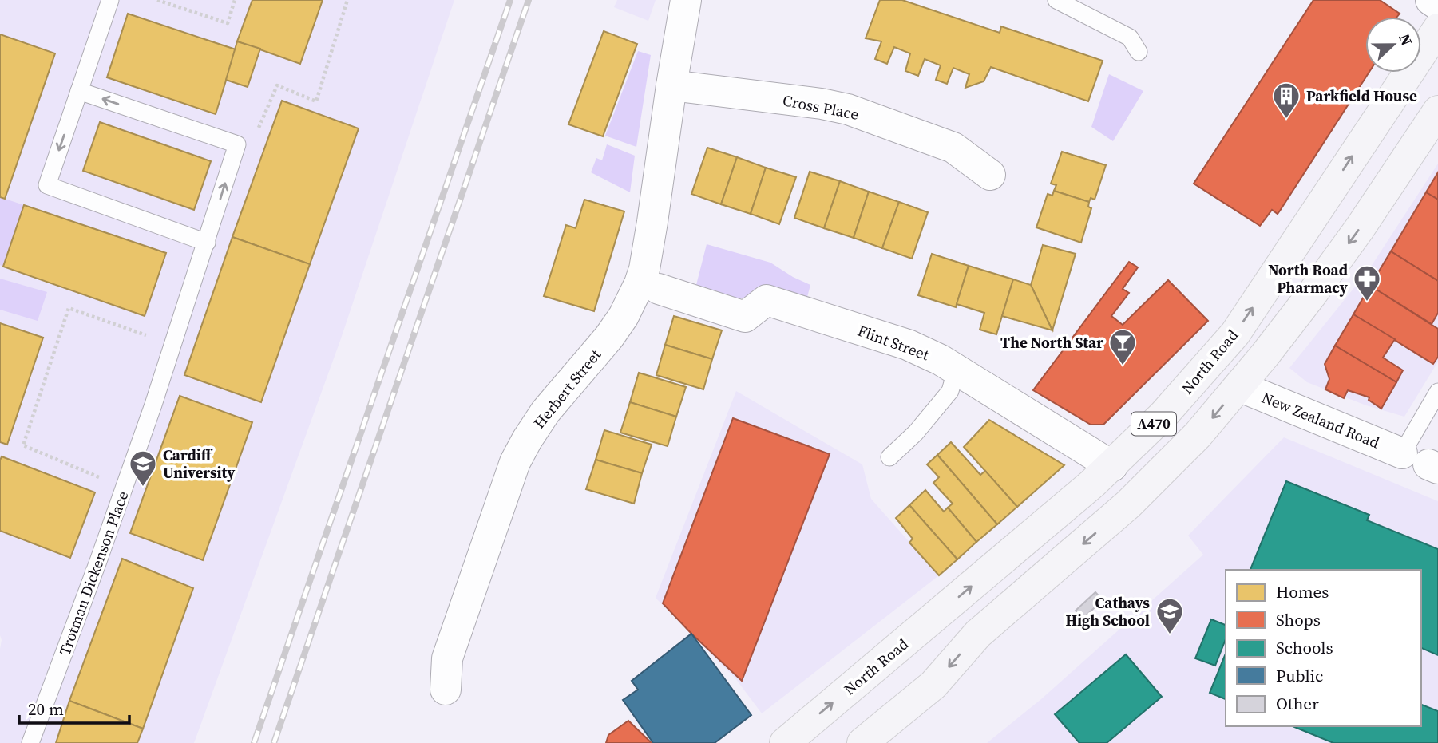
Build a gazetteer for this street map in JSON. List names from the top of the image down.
{
  "streets": {
    "main road": ["North Road", "A470"],
    "street": [
      "Cross Place",
      "Flint Street",
      "Herbert Street",
      "New Zealand Road"
    ],
    "lane": ["Trotman Dickenson Place"]
  },
  "crossings": [
    ["Cross Place", "Herbert Street"],
    ["Flint Street", "North Road"],
    ["New Zealand Road", "A470"]
  ],
  "places": {
    "building": ["Parkfield House"],
    "pharmacy": ["North Road Pharmacy"],
    "bar": ["The North Star"],
    "school or university": ["Cardiff University", "Cathays High School"]
  },
  "legend": [
    "Homes",
    "Shops",
    "Schools",
    "Public",
    "Other"
  ],
  "scale_bar": "20 m",
  "north": "right"
}
